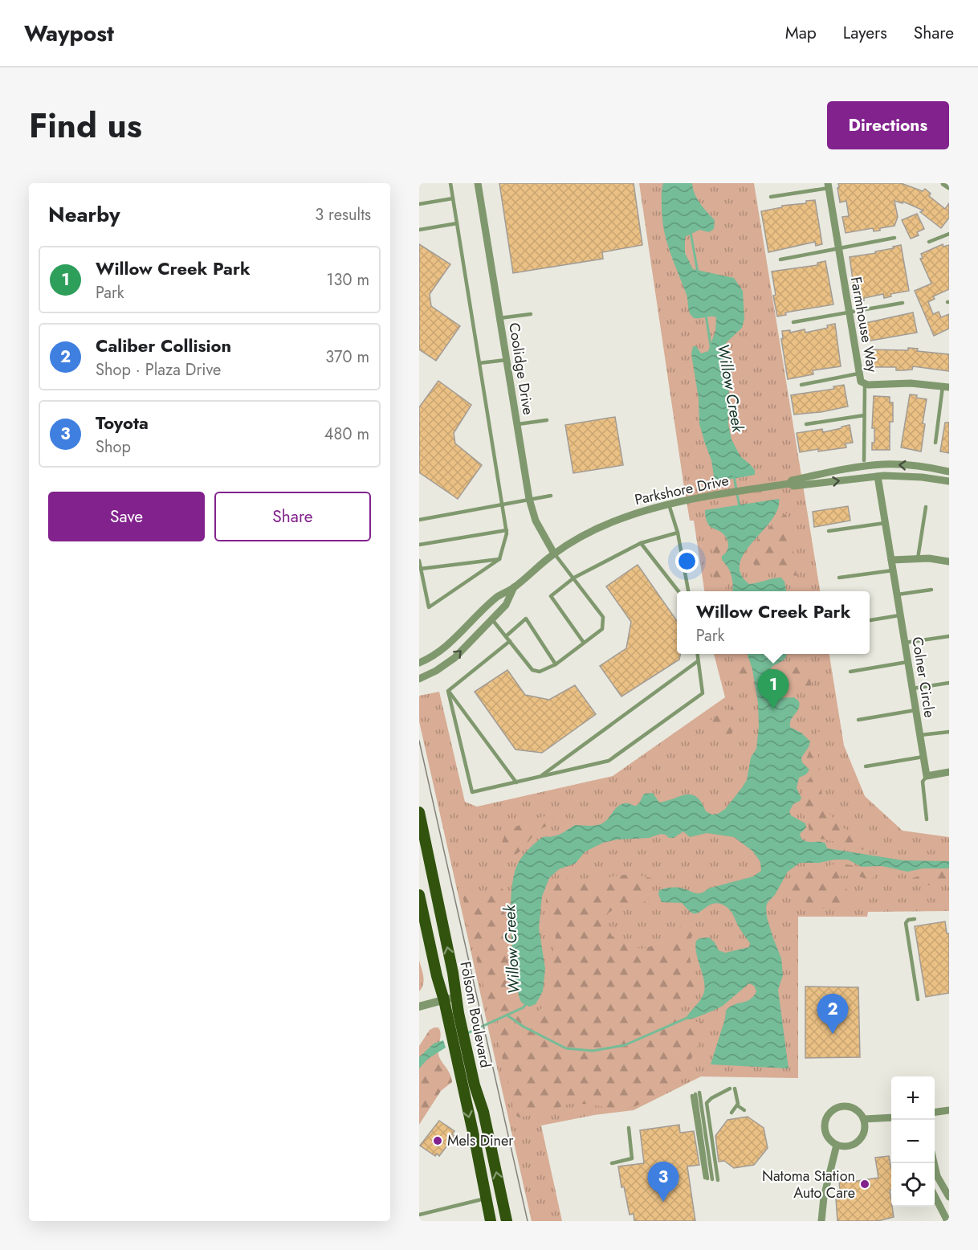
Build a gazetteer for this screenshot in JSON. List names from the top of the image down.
{
  "streets": {
    "main road": ["Folsom Boulevard"],
    "street": [
      "Farmhouse Way",
      "Coolidge Drive",
      "Parkshore Drive",
      "Colner Circle"
    ]
  },
  "crossings": [
    ["Coolidge Drive", "Parkshore Drive"],
    ["Parkshore Drive", "Colner Circle"]
  ],
  "water": ["Willow Creek"],
  "places": ["Mels Diner", "Natoma Station Auto Care"],
  "page": {
    "header": "Waypost",
    "nav": ["Map", "Layers", "Share"],
    "title": "Find us",
    "buttons": [
      "Directions",
      ["Save", "Share"]
    ],
    "heading": ["Nearby", "3 results"],
    "list": [
      {
        "mark": "1",
        "name": "Willow Creek Park",
        "note": "Park",
        "value": "130 m"
      },
      {
        "mark": "2",
        "name": "Caliber Collision",
        "note": "Shop · Plaza Drive",
        "value": "370 m"
      },
      {
        "mark": "3",
        "name": "Toyota",
        "note": "Shop",
        "value": "480 m"
      }
    ],
    "popup": ["Willow Creek Park", "Park"],
    "pins": ["1", "2", "3"],
    "map_buttons": ["+", "−"]
  }
}
